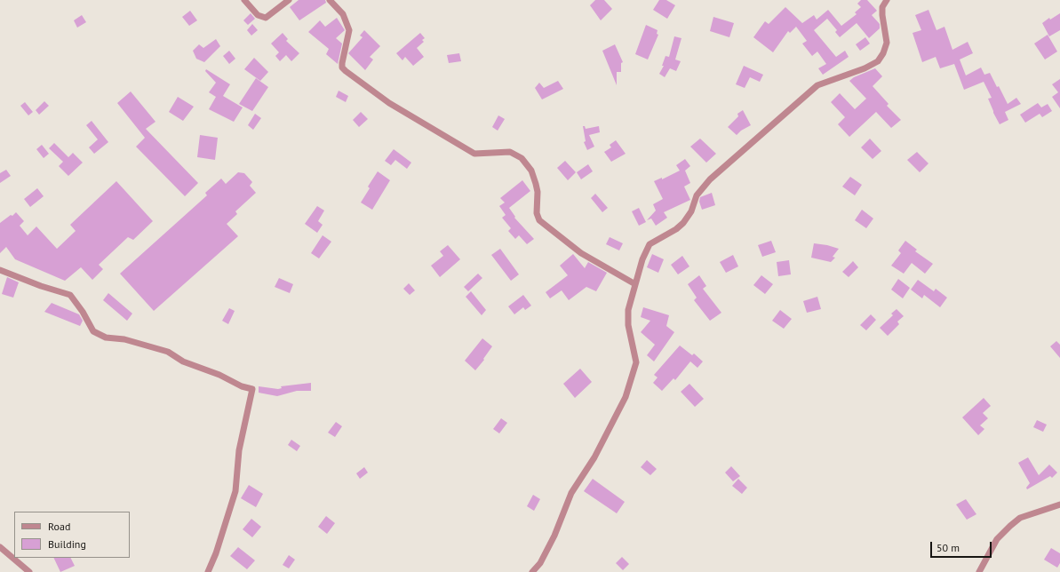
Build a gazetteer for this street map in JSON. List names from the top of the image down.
{
  "legend": ["Road", "Building"],
  "scale_bar": "50 m"
}
